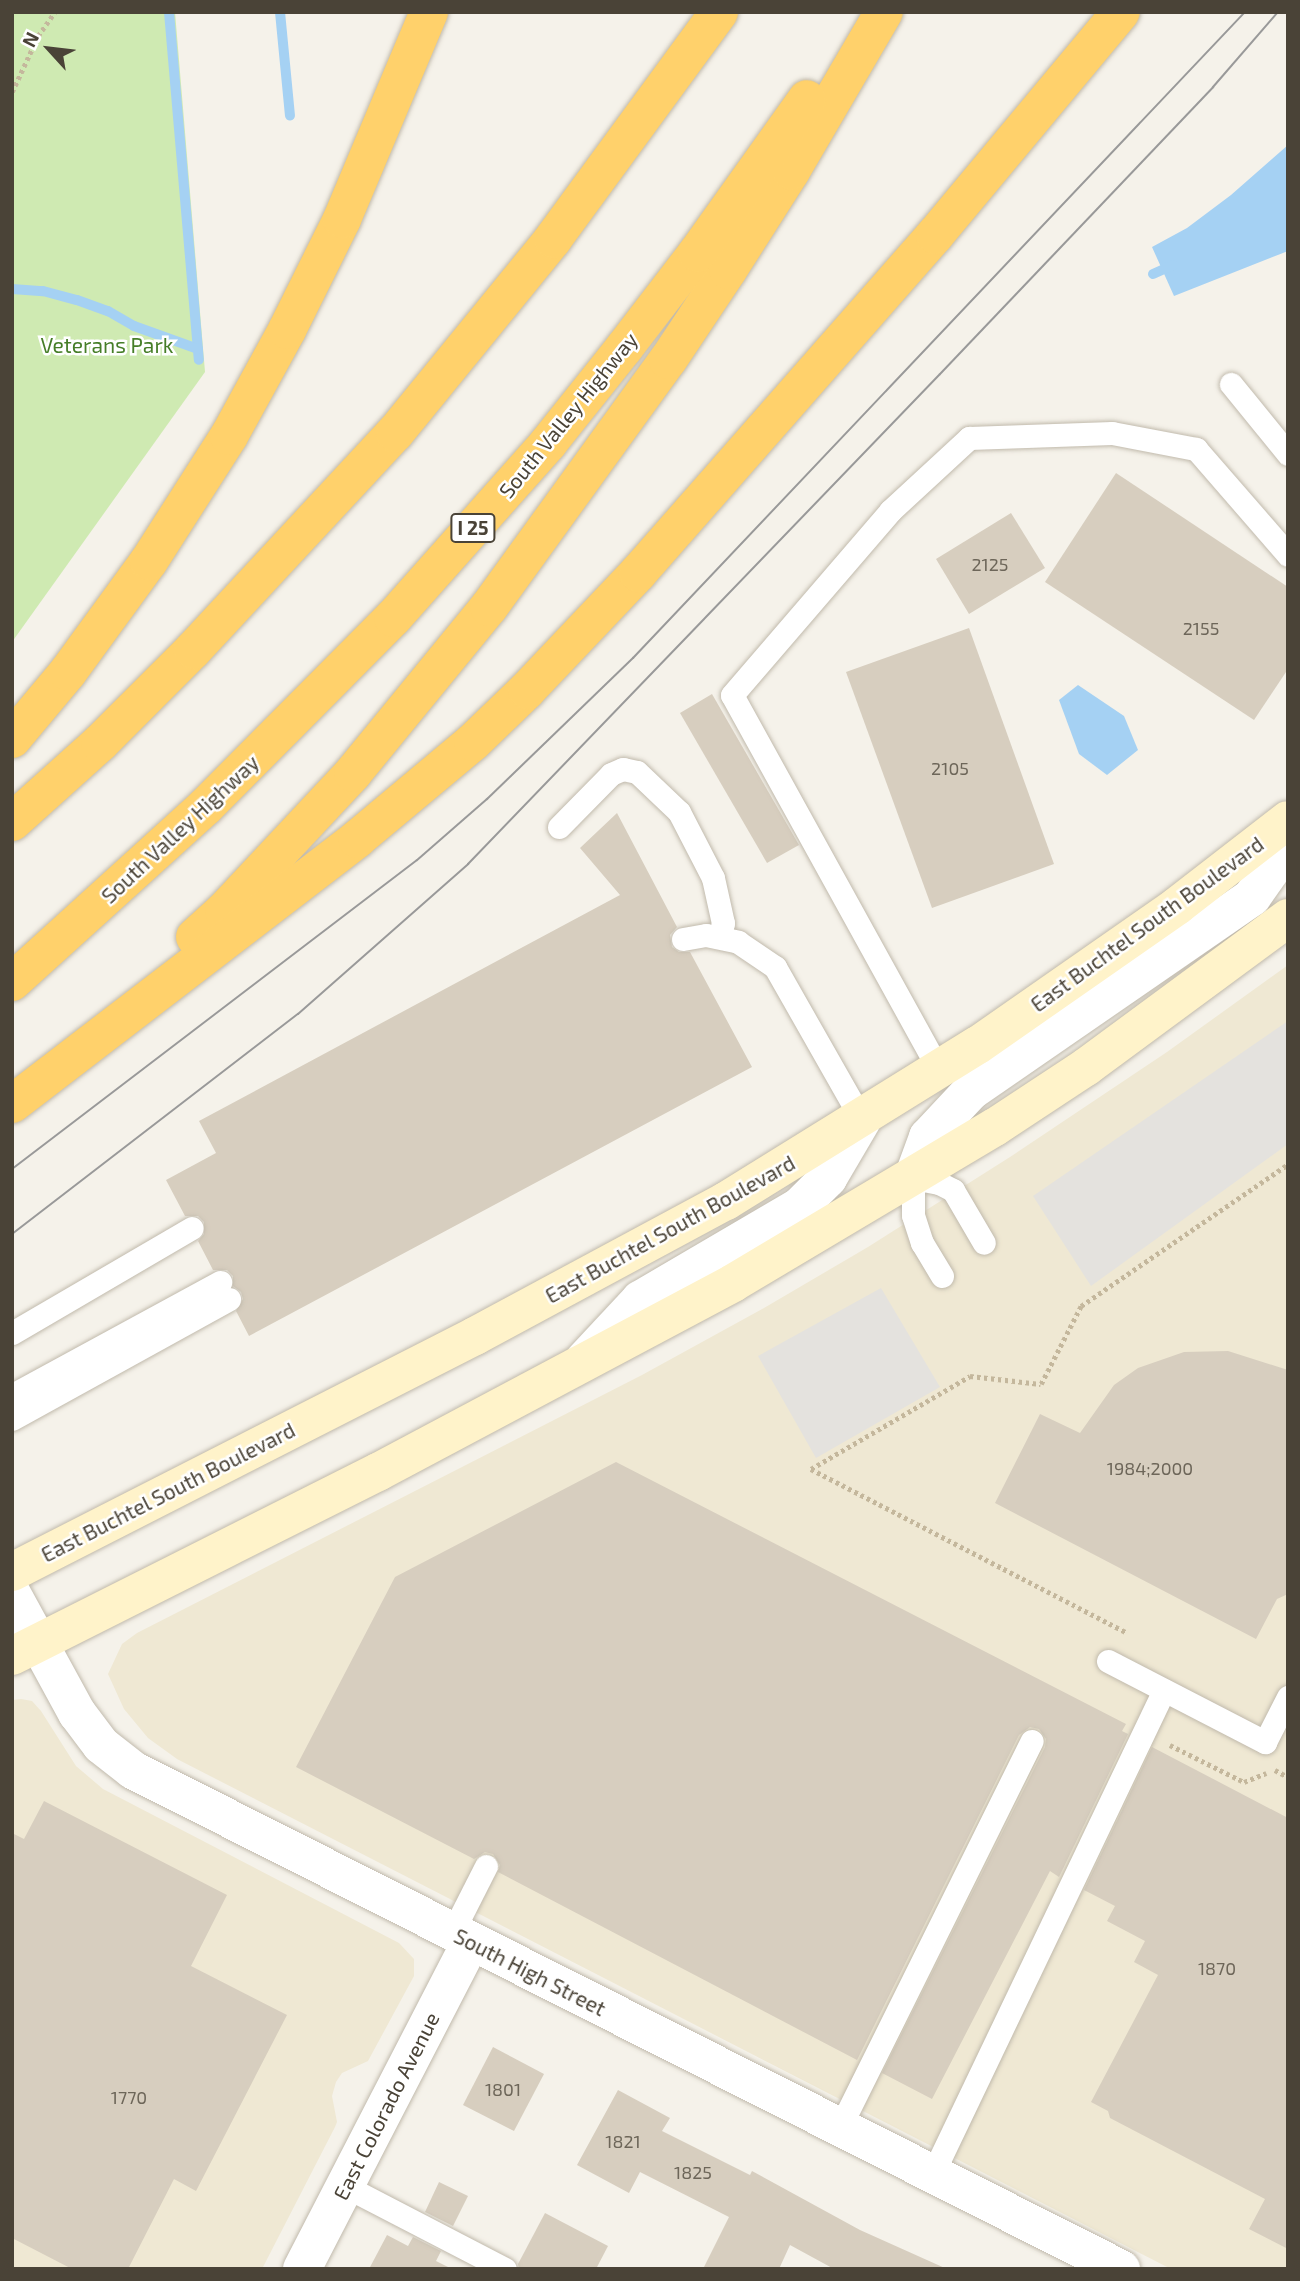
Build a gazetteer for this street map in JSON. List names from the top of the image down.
{
  "streets": {
    "highway": ["South Valley Highway", "I 25"],
    "main road": ["East Buchtel South Boulevard"],
    "street": ["South High Street", "East Colorado Avenue"]
  },
  "crossings": [
    ["South High Street", "East Colorado Avenue"]
  ],
  "parks": ["Veterans Park"],
  "house_numbers": [
    "2125",
    "2155",
    "2105",
    "1984;2000",
    "1870",
    "1801",
    "1770",
    "1821",
    "1825"
  ],
  "north": "top left"
}
